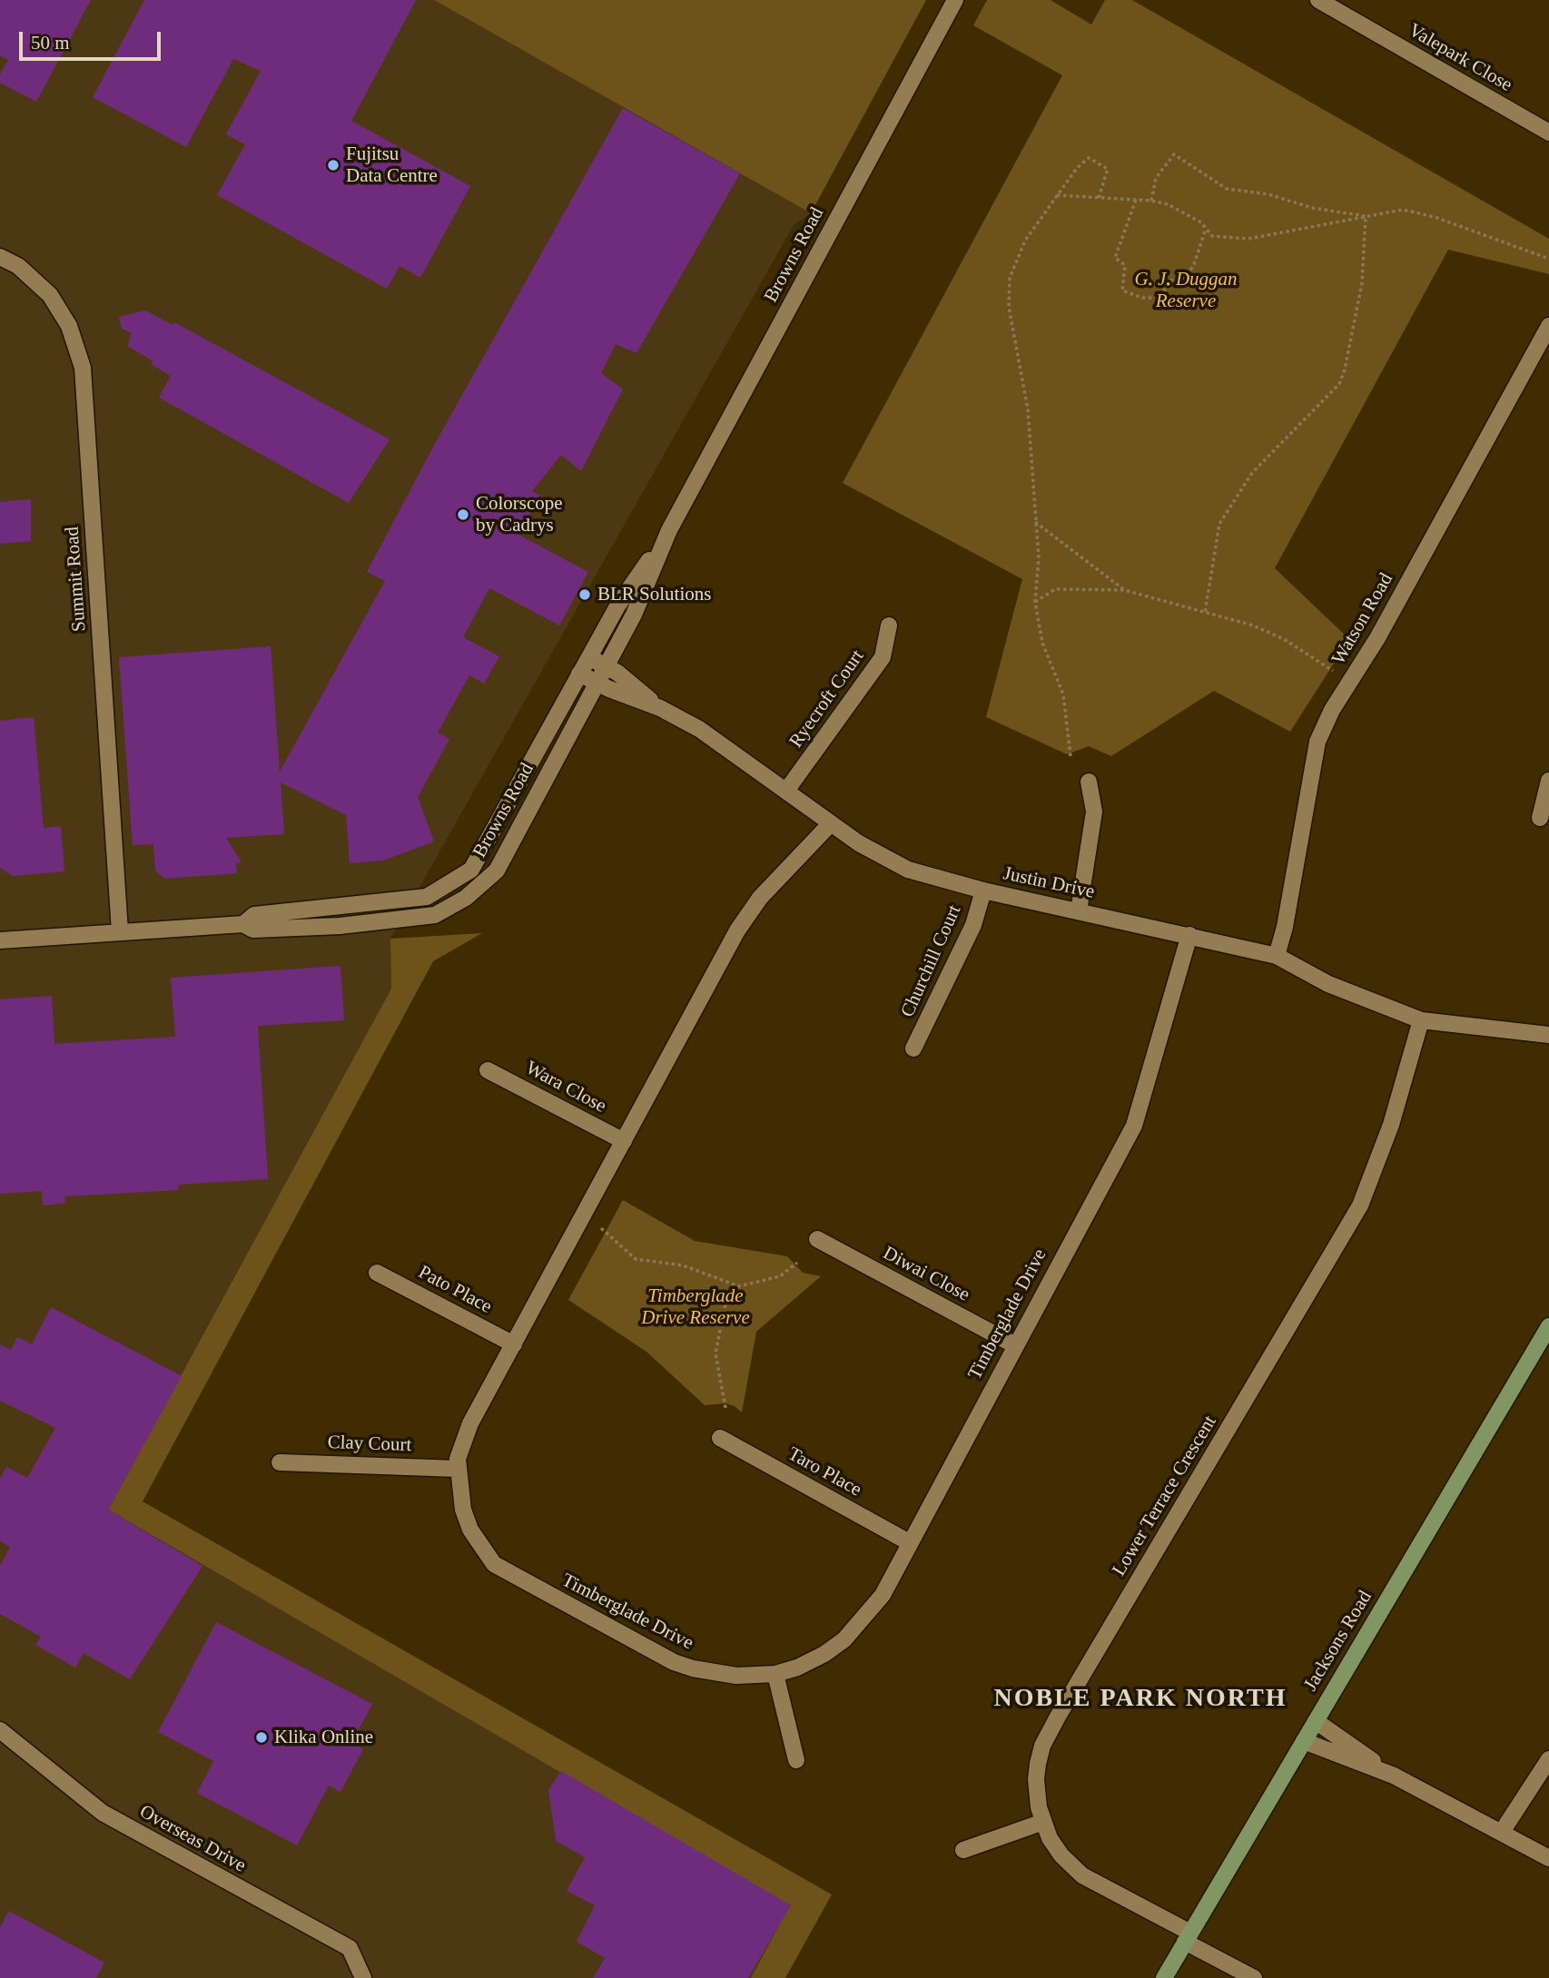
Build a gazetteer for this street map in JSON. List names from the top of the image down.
{
  "streets": {
    "main road": ["Jacksons Road"],
    "street": [
      "Valepark Close",
      "Browns Road",
      "Summit Road",
      "Watson Road",
      "Ryecroft Court",
      "Justin Drive",
      "Churchill Court",
      "Wara Close",
      "Diwai Close",
      "Pato Place",
      "Timberglade Drive",
      "Clay Court",
      "Taro Place",
      "Lower Terrace Crescent",
      "Overseas Drive"
    ]
  },
  "crossings": [
    ["Browns Road", "Summit Road"],
    ["Browns Road", "Justin Drive"],
    ["Watson Road", "Justin Drive"],
    ["Ryecroft Court", "Justin Drive"],
    ["Justin Drive", "Churchill Court"],
    ["Justin Drive", "Timberglade Drive"],
    ["Justin Drive", "Lower Terrace Crescent"],
    ["Wara Close", "Timberglade Drive"],
    ["Diwai Close", "Timberglade Drive"],
    ["Pato Place", "Timberglade Drive"],
    ["Timberglade Drive", "Clay Court"],
    ["Timberglade Drive", "Taro Place"],
    ["Lower Terrace Crescent", "Jacksons Road"]
  ],
  "districts": ["NOBLE PARK NORTH"],
  "parks": ["G. J. Duggan Reserve", "Timberglade Drive Reserve"],
  "places": [
    "Fujitsu Data Centre",
    "Colorscope by Cadrys",
    "BLR Solutions",
    "Klika Online"
  ],
  "scale_bar": "50 m"
}
